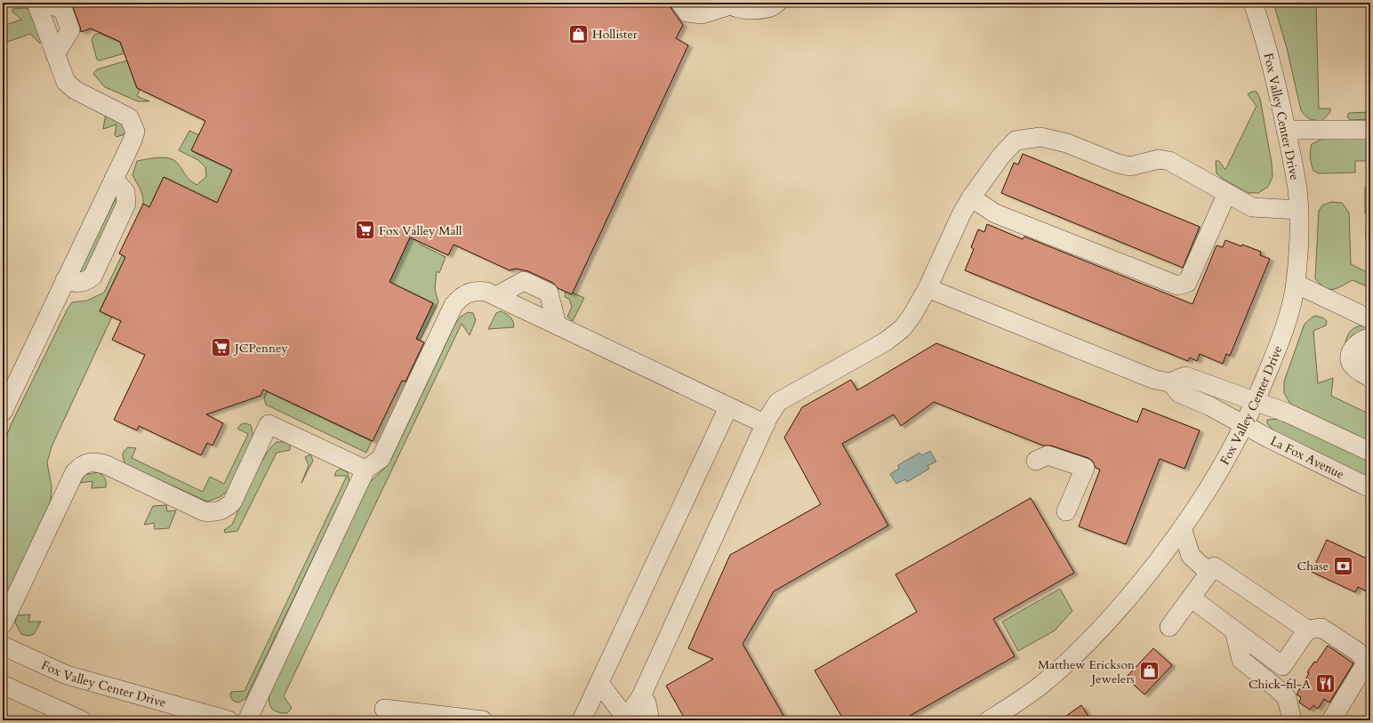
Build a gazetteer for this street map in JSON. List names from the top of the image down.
{
  "streets": {
    "street": ["Fox Valley Center Drive", "La Fox Avenue"]
  },
  "crossings": [
    ["Fox Valley Center Drive", "La Fox Avenue"]
  ],
  "places": {
    "shop": ["Hollister", "Matthew Erickson Jewelers"],
    "supermarket": ["Fox Valley Mall", "JCPenney"],
    "bank": ["Chase"],
    "restaurant": ["Chick-fil-A"]
  }
}
